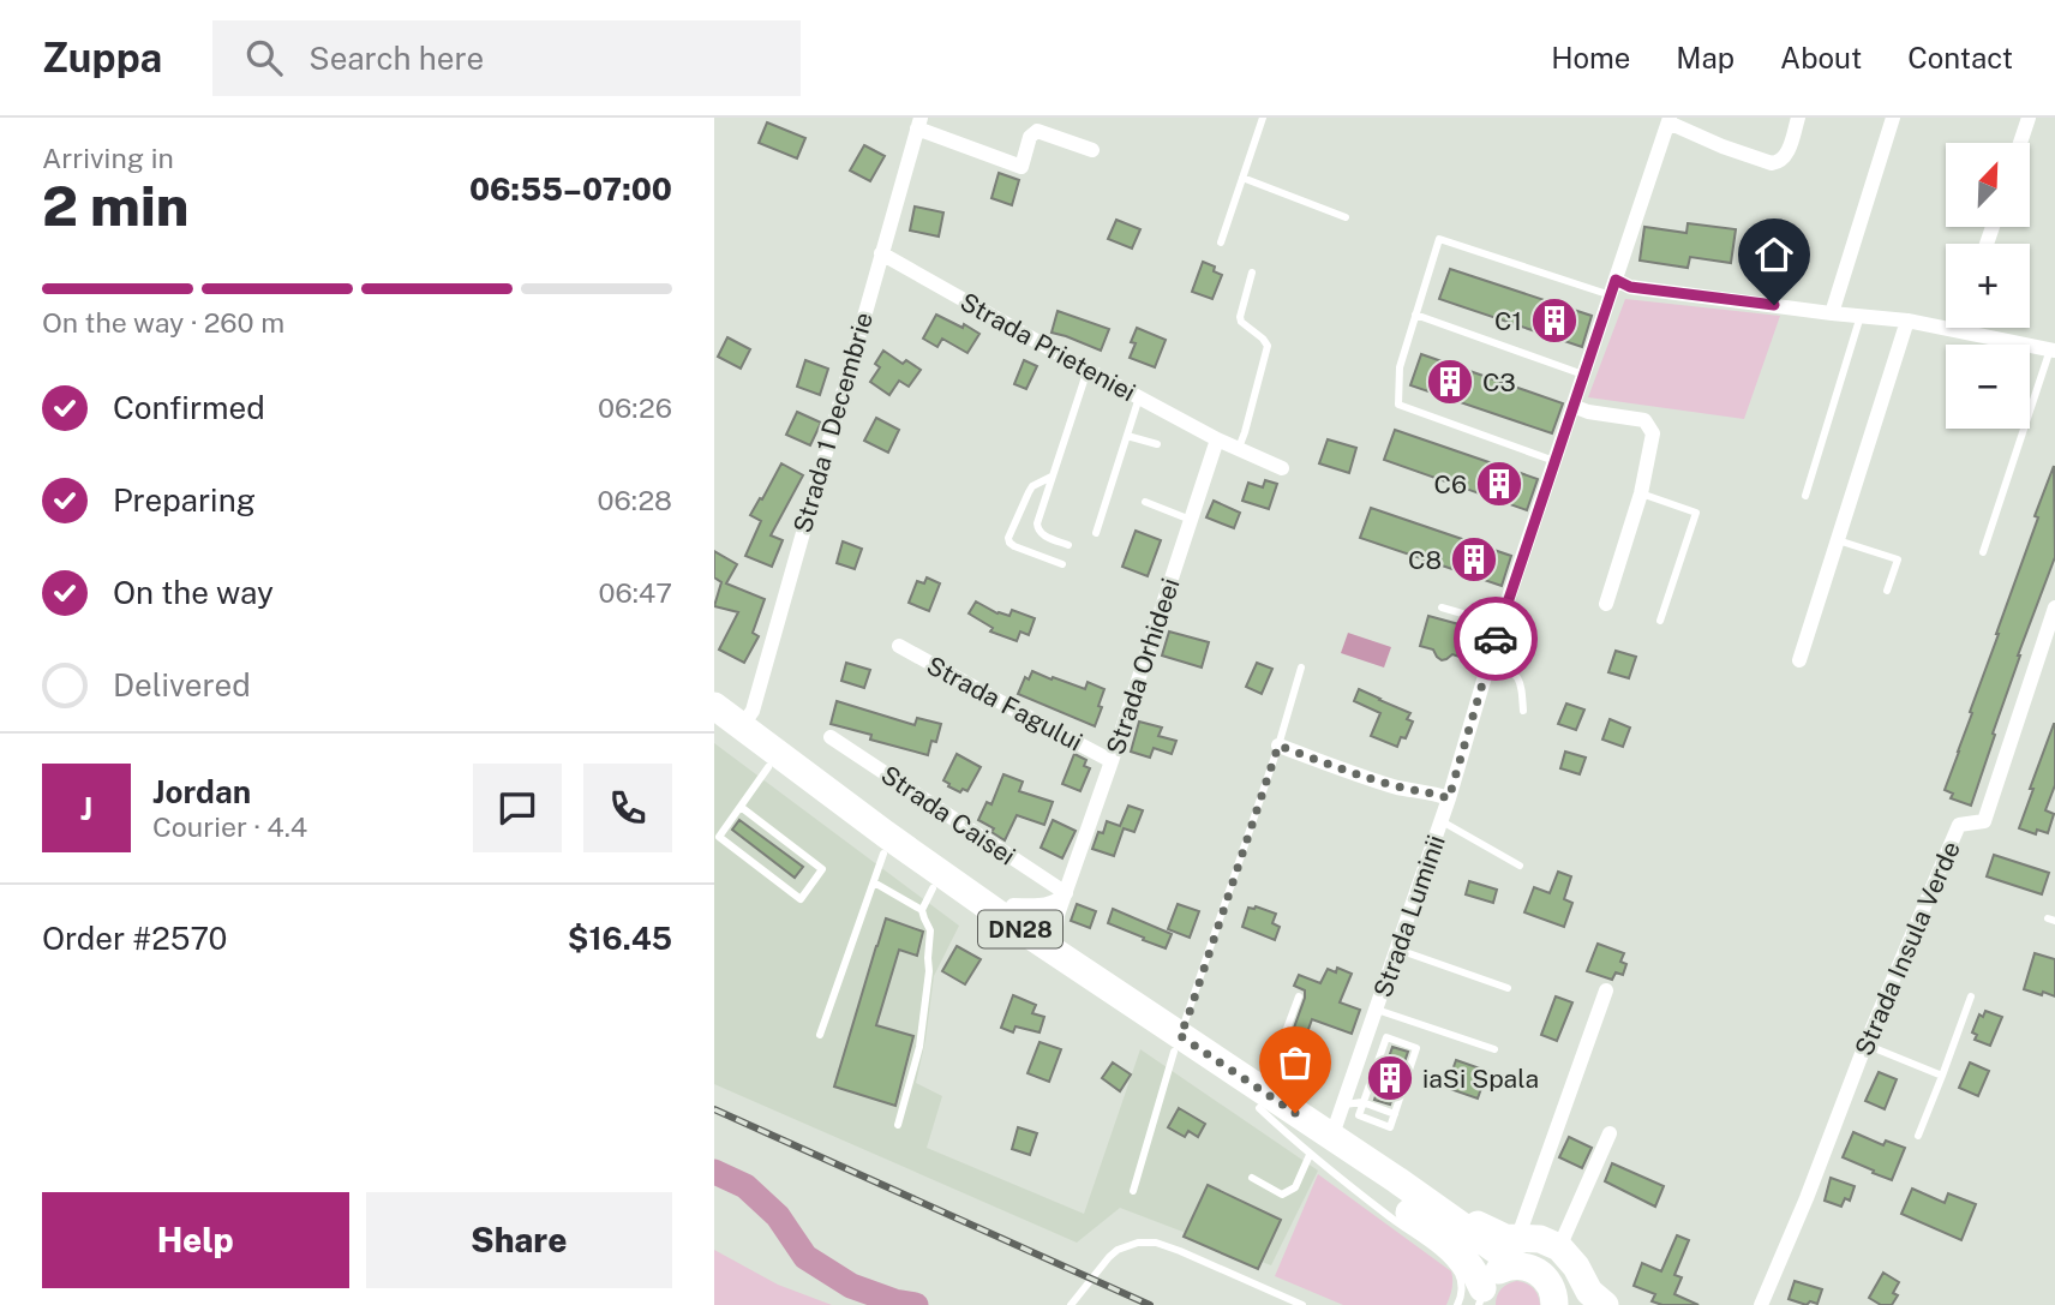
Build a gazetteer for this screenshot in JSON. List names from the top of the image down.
{
  "streets": {
    "highway": ["DN28"],
    "street": [
      "Strada Prieteniei",
      "Strada 1 Decembrie",
      "Strada Orhideei",
      "Strada Fagului",
      "Strada Caisei",
      "Strada Luminii",
      "Strada Insula Verde"
    ]
  },
  "crossings": [
    ["Strada Prieteniei", "Strada 1 Decembrie"],
    ["Strada Prieteniei", "Strada Orhideei"],
    ["Strada 1 Decembrie", "DN28"],
    ["Strada Orhideei", "Strada Fagului"],
    ["Strada Orhideei", "Strada Caisei"],
    ["Strada Orhideei", "DN28"],
    ["Strada Luminii", "DN28"]
  ],
  "places": {
    "building": [
      "C1",
      "C3",
      "C6",
      "C8",
      "iaSi Spala"
    ]
  },
  "north": "top right",
  "page": {
    "header": "Zuppa",
    "search": "Search here",
    "nav": [
      "Home",
      "Map",
      "About",
      "Contact"
    ],
    "heading": ["2 min", "Arriving in", "06:55–07:00"],
    "panel": [
      "Jordan",
      "Courier · 4.4",
      "Order #2570",
      "$16.45"
    ],
    "map_buttons": ["+", "−"],
    "bar": "On the way · 260 m",
    "list": [
      ["Confirmed", "06:26"],
      ["Preparing", "06:28"],
      ["On the way", "06:47"],
      "Delivered"
    ],
    "round": "J",
    "buttons": ["Help", "Share"]
  }
}
